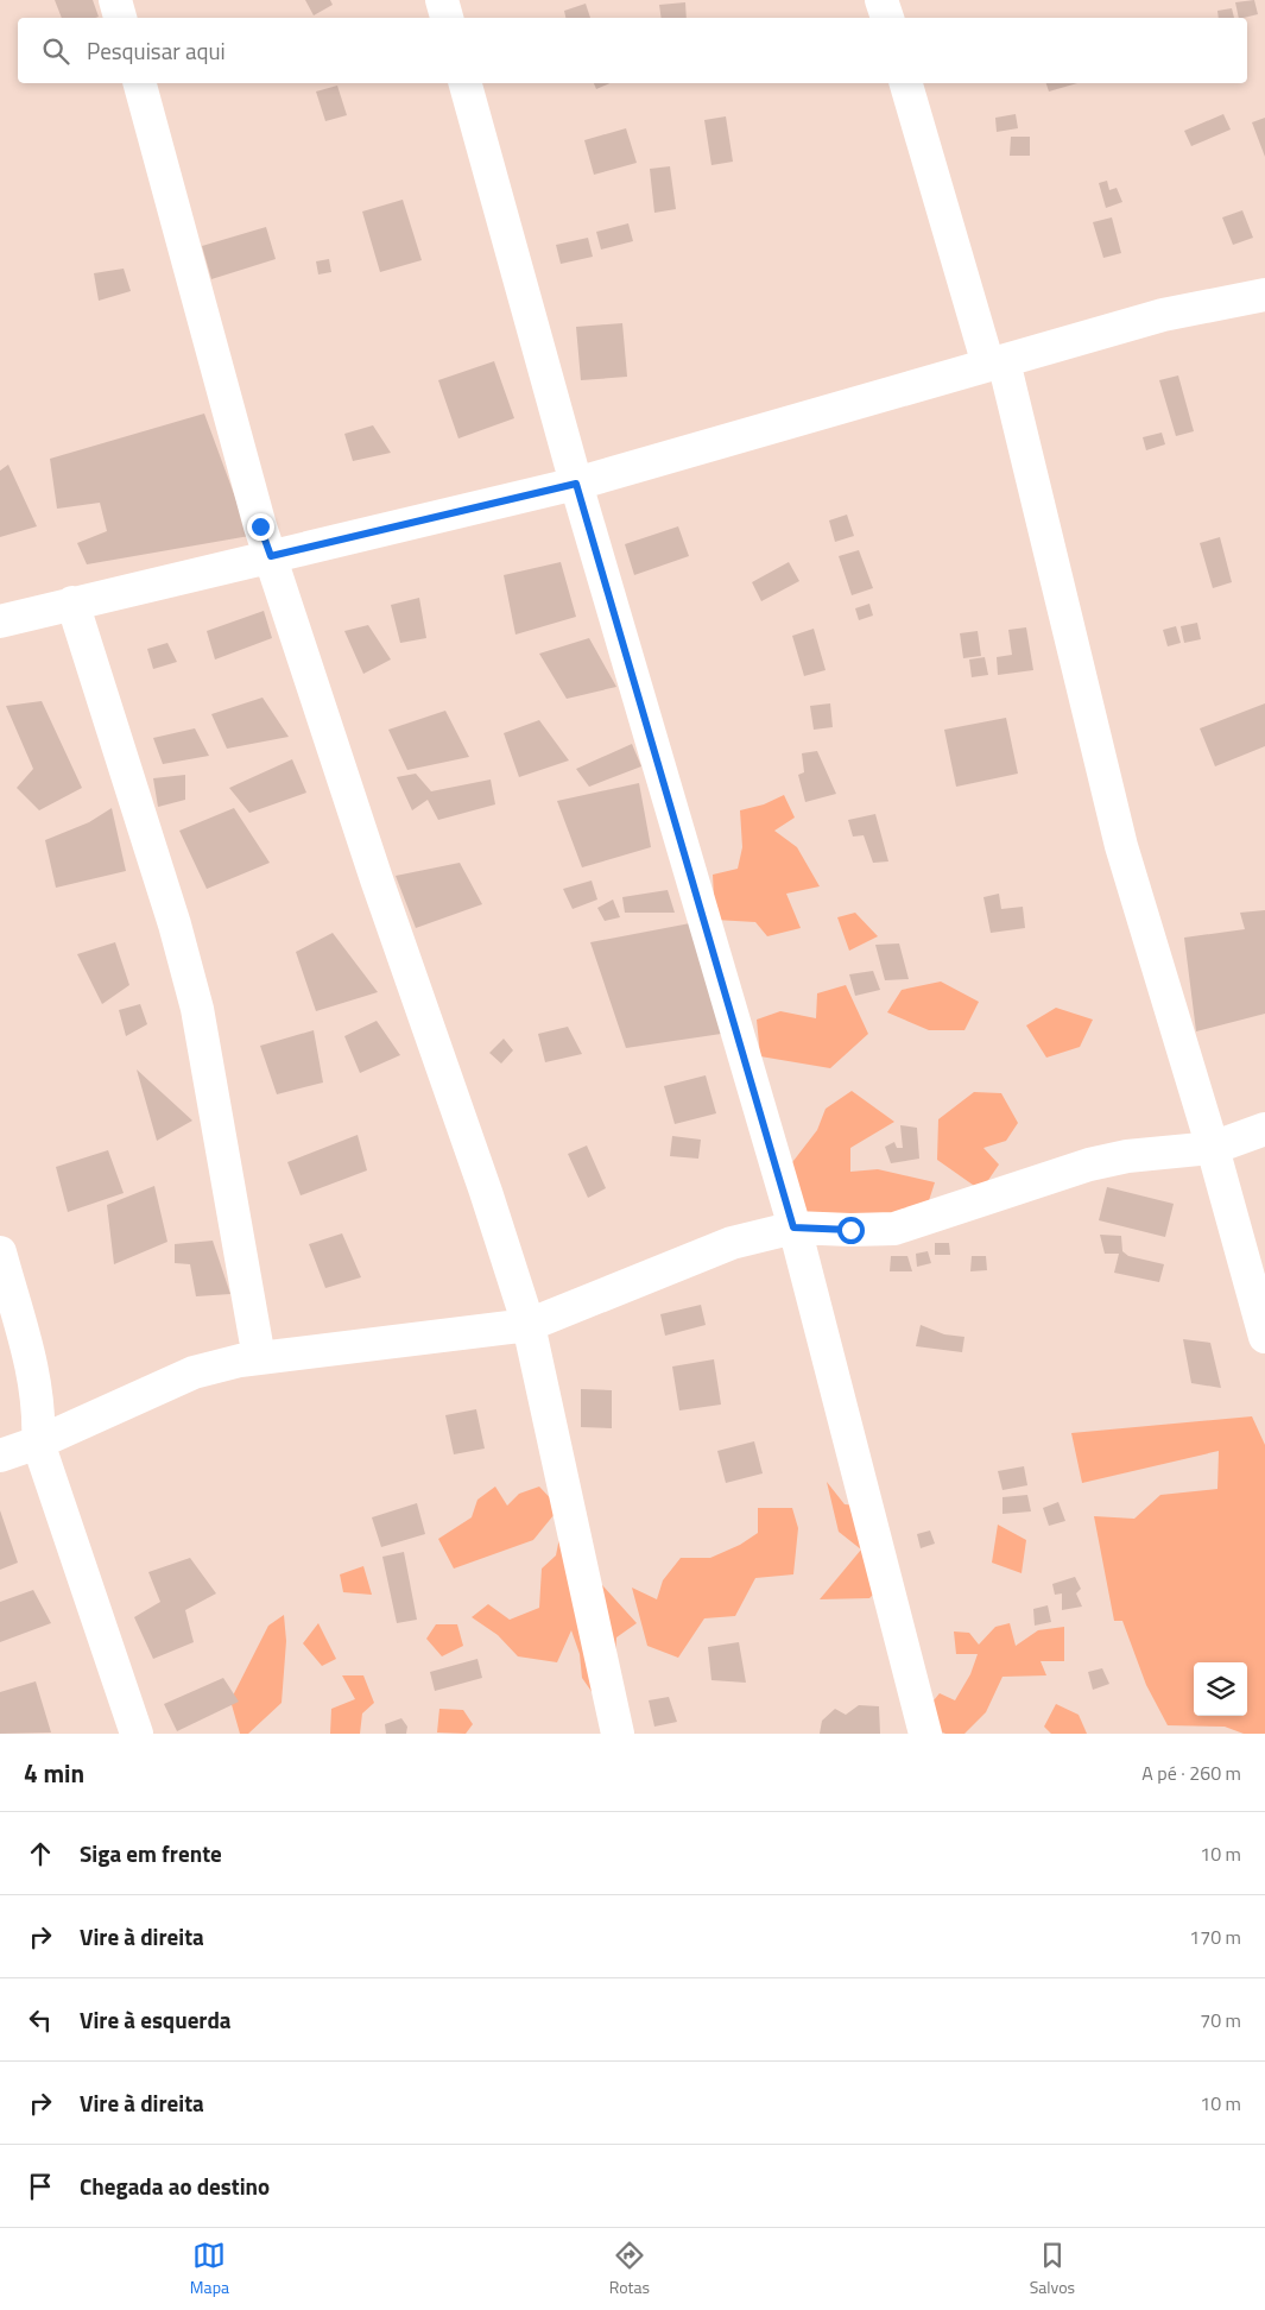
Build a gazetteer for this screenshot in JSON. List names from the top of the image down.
{
  "page": {
    "search": "Pesquisar aqui",
    "heading": ["4 min", "A pé · 260 m"],
    "list": [
      ["Siga em frente", "10 m"],
      ["Vire à direita", "170 m"],
      ["Vire à esquerda", "70 m"],
      ["Vire à direita", "10 m"],
      "Chegada ao destino"
    ],
    "nav": ["Mapa", "Rotas", "Salvos"]
  }
}
